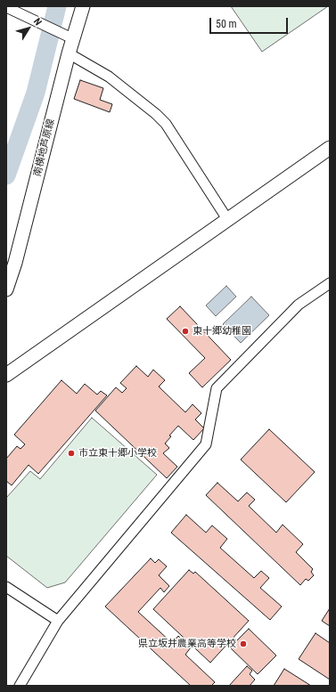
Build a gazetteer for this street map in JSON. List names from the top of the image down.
{
  "streets": {
    "street": ["南横地芦原線"]
  },
  "places": ["東十郷幼稚園", "市立東十郷小学校", "県立坂井農業高等学校"],
  "scale_bar": "50 m",
  "north": "top right"
}
